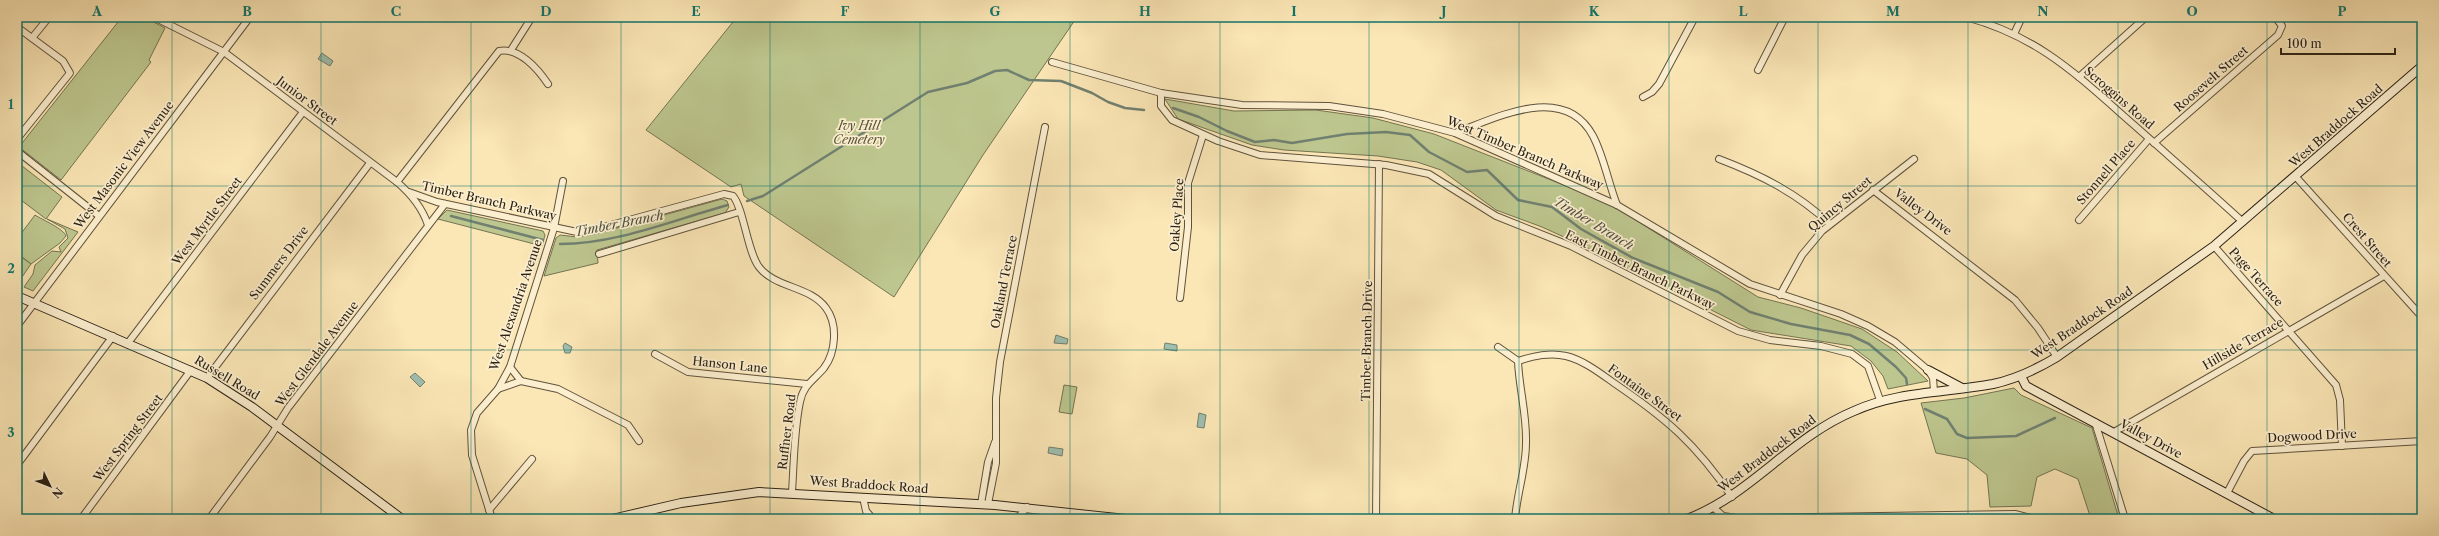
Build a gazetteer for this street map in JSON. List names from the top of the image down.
{
  "streets": {
    "main road": ["West Braddock Road", "Valley Drive", "Russell Road"],
    "street": [
      "Roosevelt Street",
      "Scroggins Road",
      "Junior Street",
      "West Timber Branch Parkway",
      "West Masonic View Avenue",
      "Stonnell Place",
      "Timber Branch Parkway",
      "Quincy Street",
      "Oakley Place",
      "West Myrtle Street",
      "Crest Street",
      "Summers Drive",
      "East Timber Branch Parkway",
      "Page Terrace",
      "Oakland Terrace",
      "West Alexandria Avenue",
      "Timber Branch Drive",
      "Hillside Terrace",
      "West Glendale Avenue",
      "Hanson Lane",
      "Fontaine Street",
      "Ruffner Road",
      "Dogwood Drive",
      "West Spring Street"
    ]
  },
  "crossings": [
    ["Roosevelt Street", "Scroggins Road"],
    ["Scroggins Road", "West Braddock Road"],
    ["Scroggins Road", "Stonnell Place"],
    ["Junior Street", "West Masonic View Avenue"],
    ["Junior Street", "Timber Branch Parkway"],
    ["Junior Street", "West Myrtle Street"],
    ["Junior Street", "Summers Drive"],
    ["Junior Street", "West Glendale Avenue"],
    ["West Braddock Road", "Valley Drive"],
    ["West Braddock Road", "Crest Street"],
    ["West Braddock Road", "East Timber Branch Parkway"],
    ["West Braddock Road", "Page Terrace"],
    ["West Braddock Road", "Oakland Terrace"],
    ["West Braddock Road", "Fontaine Street"],
    ["West Braddock Road", "Ruffner Road"],
    ["West Timber Branch Parkway", "Quincy Street"],
    ["West Timber Branch Parkway", "East Timber Branch Parkway"],
    ["West Masonic View Avenue", "Russell Road"],
    ["Timber Branch Parkway", "West Alexandria Avenue"],
    ["Timber Branch Parkway", "West Glendale Avenue"],
    ["Timber Branch Parkway", "Ruffner Road"],
    ["Quincy Street", "Valley Drive"],
    ["Valley Drive", "Hillside Terrace"],
    ["Valley Drive", "Dogwood Drive"],
    ["Oakley Place", "East Timber Branch Parkway"],
    ["West Myrtle Street", "Russell Road"],
    ["Crest Street", "Hillside Terrace"],
    ["Summers Drive", "Russell Road"],
    ["East Timber Branch Parkway", "Timber Branch Drive"],
    ["Page Terrace", "Hillside Terrace"],
    ["Page Terrace", "Dogwood Drive"],
    ["West Glendale Avenue", "Russell Road"],
    ["Hanson Lane", "Ruffner Road"],
    ["Russell Road", "West Spring Street"]
  ],
  "water": ["Timber Branch"],
  "parks": ["Ivy Hill Cemetery"],
  "scale_bar": "100 m",
  "north": "bottom right",
  "grid": {
    "columns": [
      "A",
      "B",
      "C",
      "D",
      "E",
      "F",
      "G",
      "H",
      "I",
      "J",
      "K",
      "L",
      "M",
      "N",
      "O",
      "P"
    ],
    "rows": ["1", "2", "3"]
  }
}
